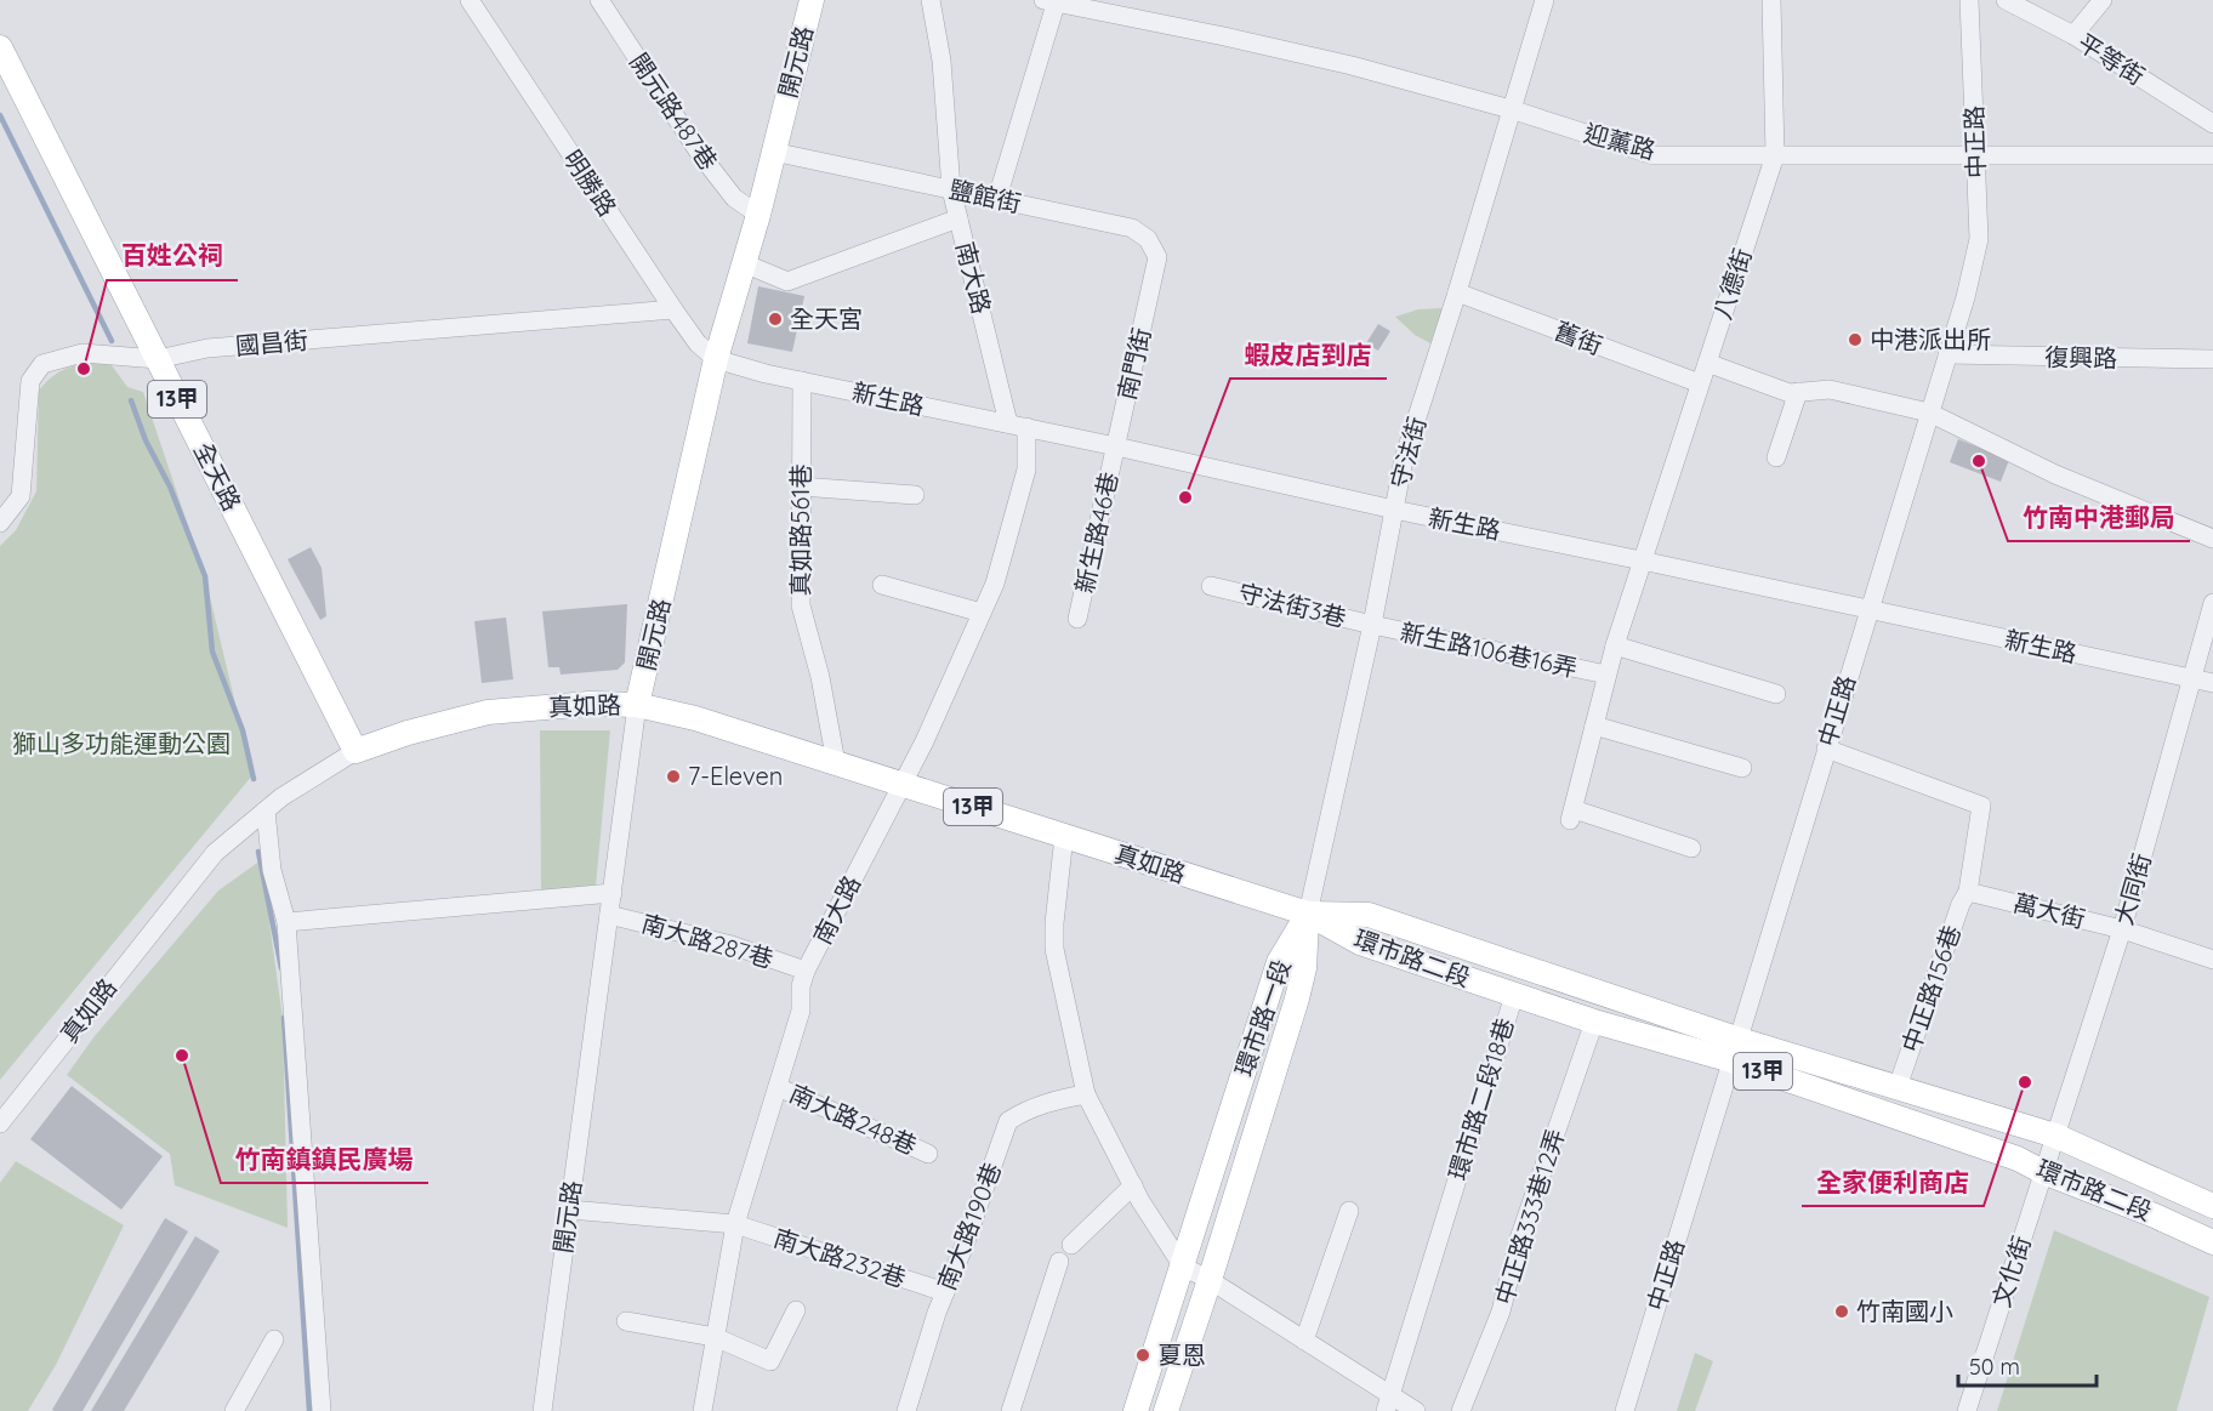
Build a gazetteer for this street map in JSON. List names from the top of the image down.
{
  "streets": {
    "main road": [
      "開元路",
      "13甲",
      "全天路",
      "真如路",
      "環市路二段",
      "環市路一段"
    ],
    "street": [
      "平等街",
      "開元路487巷",
      "迎薰路",
      "中正路",
      "明勝路",
      "鹽館街",
      "南大路",
      "八德街",
      "舊街",
      "國昌街",
      "復興路",
      "南門街",
      "新生路",
      "守法街",
      "真如路561巷",
      "新生路46巷",
      "守法街3巷",
      "新生路106巷16弄",
      "大同街",
      "萬大街",
      "南大路287巷",
      "中正路156巷",
      "環市路二段18巷",
      "南大路248巷",
      "中正路333巷12弄",
      "南大路190巷",
      "南大路232巷",
      "文化街"
    ]
  },
  "crossings": [
    ["開元路", "開元路487巷"],
    ["開元路", "明勝路"],
    ["開元路", "鹽館街"],
    ["開元路", "新生路"],
    ["開元路", "真如路"],
    ["開元路", "南大路287巷"],
    ["開元路", "南大路232巷"],
    ["迎薰路", "中正路"],
    ["迎薰路", "八德街"],
    ["迎薰路", "守法街"],
    ["中正路", "復興路"],
    ["中正路", "新生路"],
    ["中正路", "環市路二段"],
    ["中正路", "中正路156巷"],
    ["明勝路", "國昌街"],
    ["明勝路", "新生路"],
    ["鹽館街", "南大路"],
    ["鹽館街", "南門街"],
    ["南大路", "新生路"],
    ["南大路", "真如路"],
    ["南大路", "南大路287巷"],
    ["南大路", "南大路248巷"],
    ["南大路", "南大路232巷"],
    ["八德街", "舊街"],
    ["八德街", "新生路"],
    ["八德街", "新生路106巷16弄"],
    ["舊街", "守法街"],
    ["國昌街", "全天路"],
    ["南門街", "新生路"],
    ["南門街", "新生路46巷"],
    ["新生路", "守法街"],
    ["新生路", "真如路561巷"],
    ["新生路", "新生路46巷"],
    ["新生路", "大同街"],
    ["守法街", "守法街3巷"],
    ["守法街", "新生路106巷16弄"],
    ["守法街", "真如路"],
    ["守法街", "環市路二段"],
    ["守法街", "環市路一段"],
    ["全天路", "真如路"],
    ["真如路561巷", "真如路"],
    ["守法街3巷", "新生路106巷16弄"],
    ["真如路", "環市路二段"],
    ["真如路", "環市路一段"],
    ["大同街", "萬大街"],
    ["大同街", "環市路二段"],
    ["大同街", "文化街"],
    ["萬大街", "中正路156巷"],
    ["環市路二段", "中正路156巷"],
    ["環市路二段", "環市路一段"],
    ["環市路二段", "環市路二段18巷"],
    ["環市路二段", "中正路333巷12弄"],
    ["環市路二段", "文化街"],
    ["南大路190巷", "南大路232巷"]
  ],
  "parks": ["獅山多功能運動公園"],
  "places": [
    "全天宮",
    "中港派出所",
    "百姓公祠",
    "竹南中港郵局",
    "蝦皮店到店",
    "7-Eleven",
    "竹南鎮鎮民廣場",
    "全家便利商店",
    "竹南國小",
    "夏恩"
  ],
  "scale_bar": "50 m"
}
